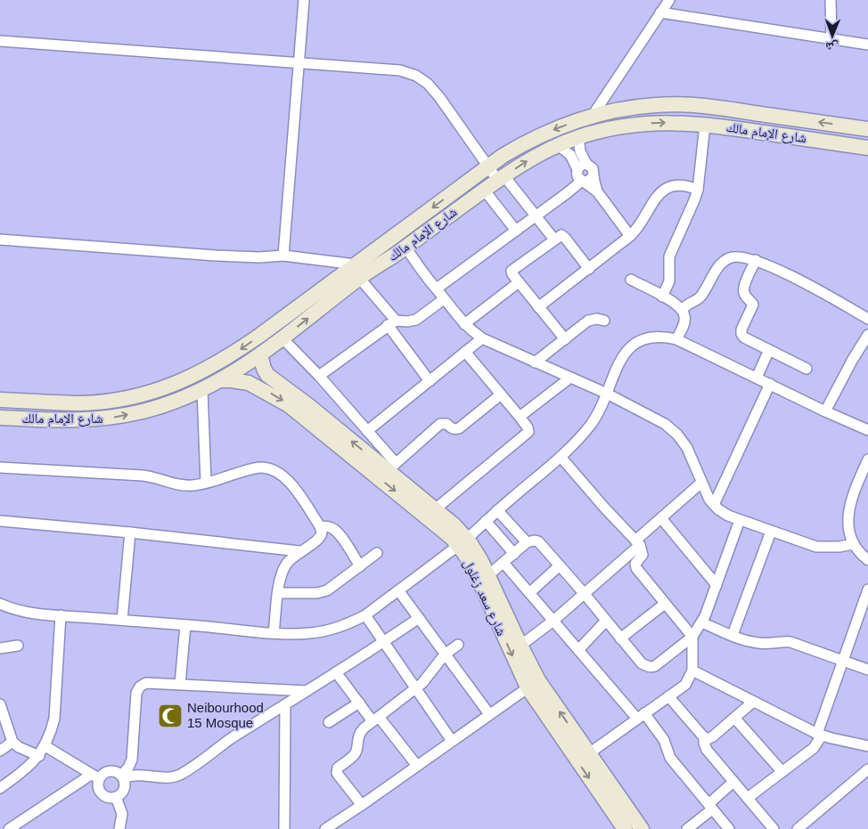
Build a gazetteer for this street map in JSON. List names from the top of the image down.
{
  "streets": {
    "street": ["شارع الإمام مالك", "شارع سعد زغلول"]
  },
  "crossings": [
    ["شارع الإمام مالك", "شارع سعد زغلول"]
  ],
  "places": {
    "mosque": ["Neibourhood 15 Mosque"]
  },
  "north": "bottom"
}
